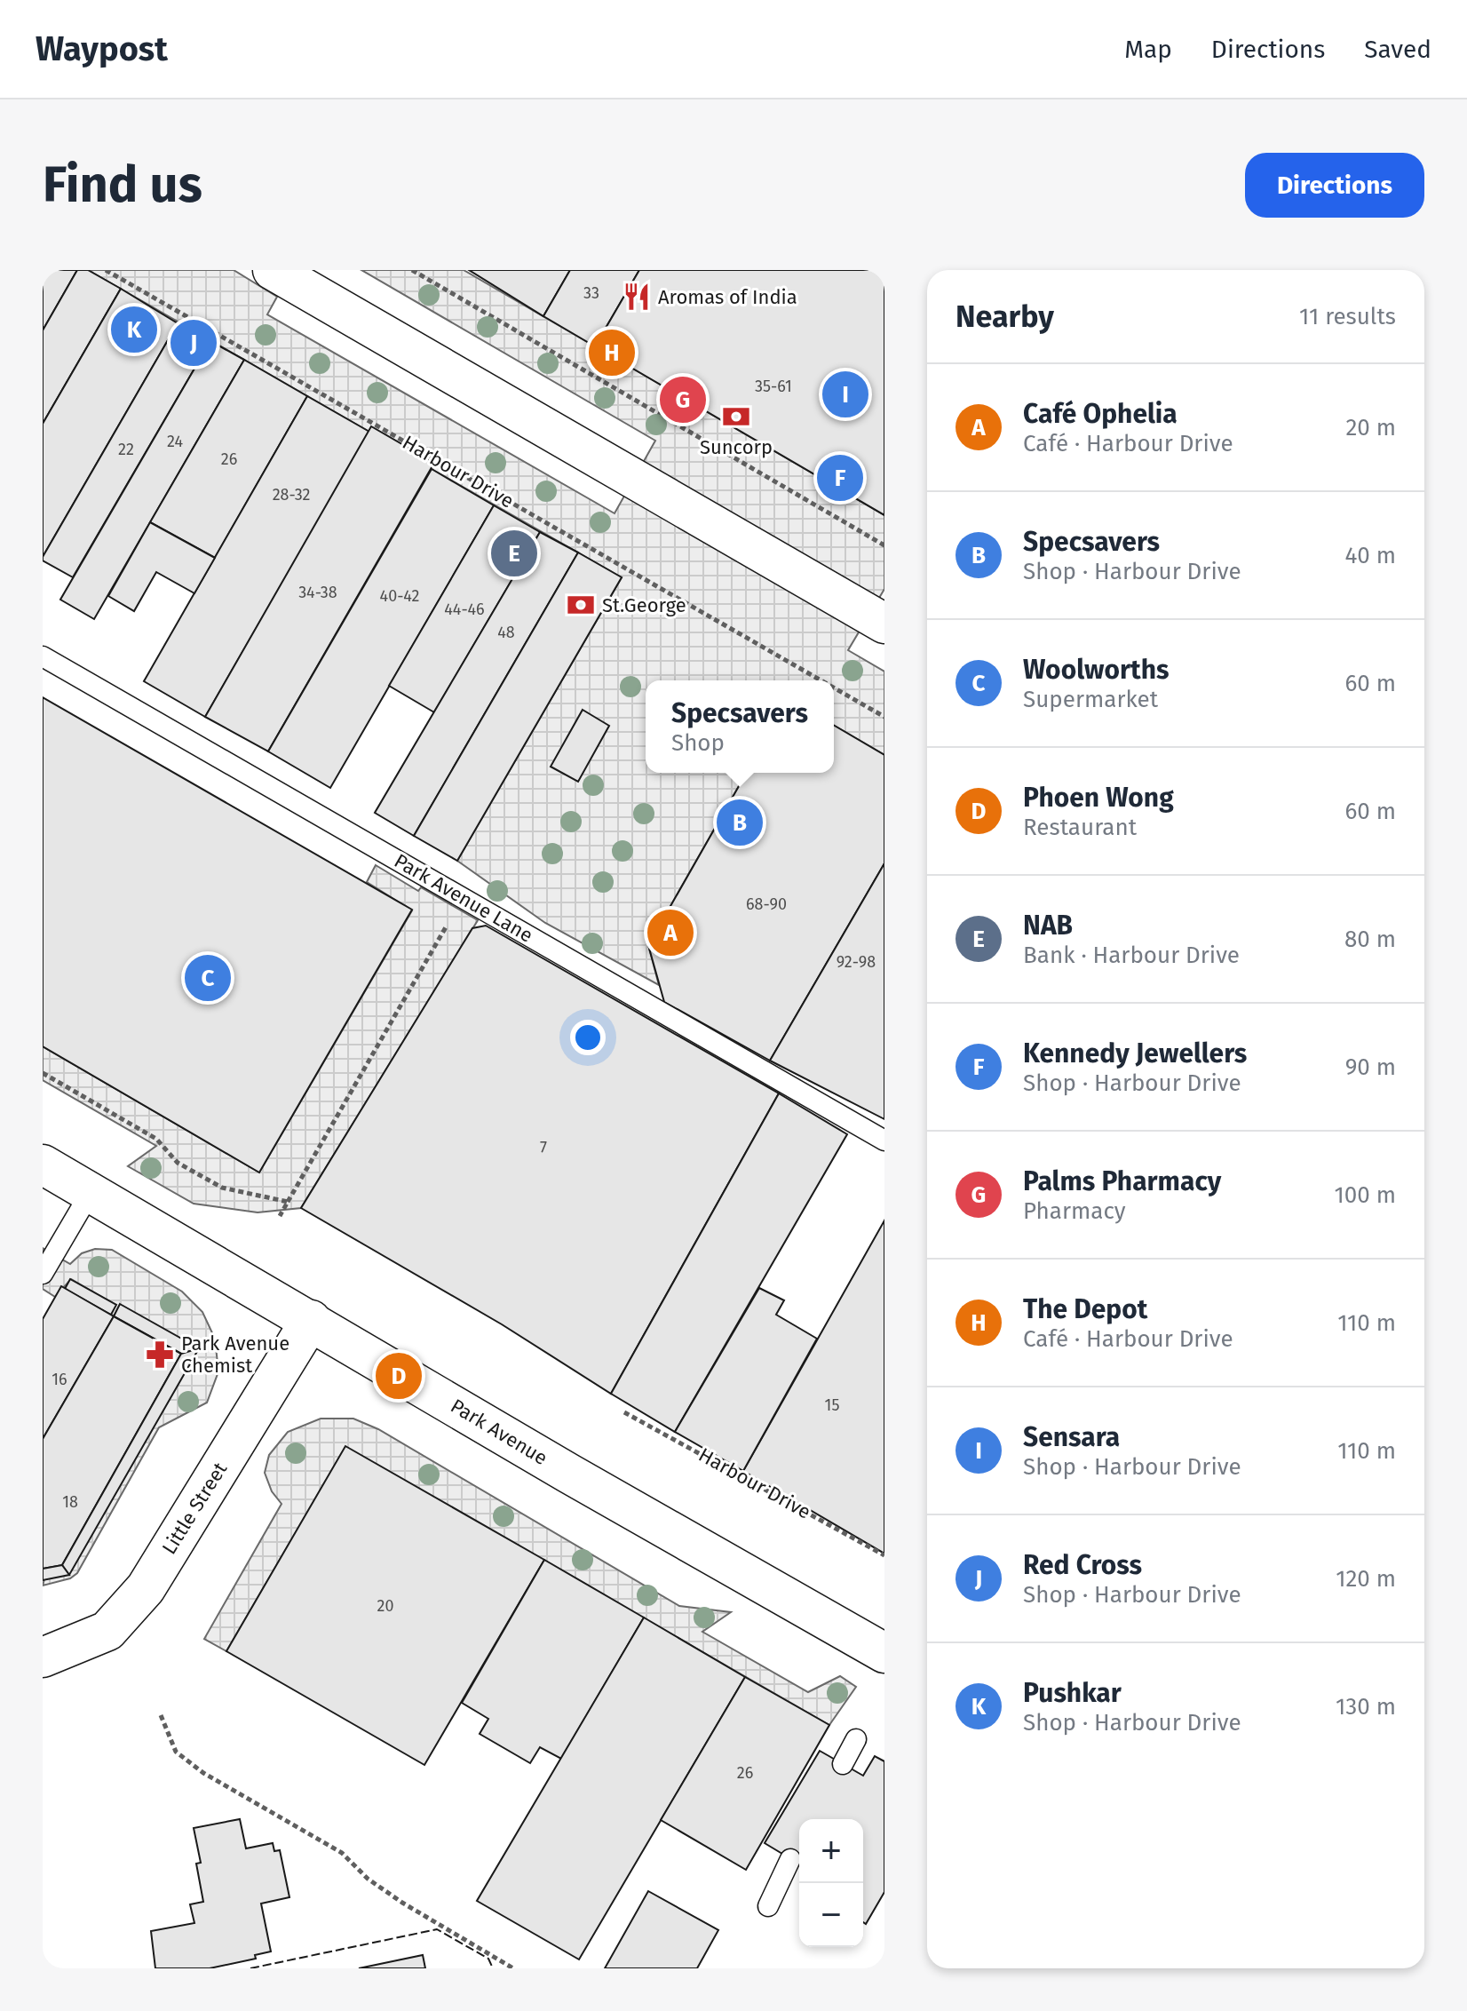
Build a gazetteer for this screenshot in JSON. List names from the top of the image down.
{
  "streets": {
    "street": ["Park Avenue", "Little Street"],
    "lane": ["Park Avenue Lane"],
    "path": ["Harbour Drive"]
  },
  "crossings": [
    ["Park Avenue", "Little Street"]
  ],
  "places": {
    "restaurant": ["Aromas of India"],
    "bank": ["Suncorp", "St.George"],
    "pharmacy": ["Park Avenue Chemist"]
  },
  "house_numbers": [
    "33",
    "35-61",
    "24",
    "22",
    "26",
    "28-32",
    "34-38",
    "40-42",
    "44-46",
    "48",
    "68-90",
    "92-98",
    "7",
    "16",
    "15",
    "18",
    "20",
    "26"
  ],
  "page": {
    "header": "Waypost",
    "nav": ["Map", "Directions", "Saved"],
    "buttons": "Directions",
    "title": "Find us",
    "heading": ["Nearby", "11 results"],
    "pins": [
      "K",
      "J",
      "H",
      "I",
      "G",
      "F",
      "E",
      "B",
      "A",
      "C",
      "D"
    ],
    "list": [
      {
        "mark": "A",
        "name": "Café Ophelia",
        "note": "Café · Harbour Drive",
        "value": "20 m"
      },
      {
        "mark": "B",
        "name": "Specsavers",
        "note": "Shop · Harbour Drive",
        "value": "40 m"
      },
      {
        "mark": "C",
        "name": "Woolworths",
        "note": "Supermarket",
        "value": "60 m"
      },
      {
        "mark": "D",
        "name": "Phoen Wong",
        "note": "Restaurant",
        "value": "60 m"
      },
      {
        "mark": "E",
        "name": "NAB",
        "note": "Bank · Harbour Drive",
        "value": "80 m"
      },
      {
        "mark": "F",
        "name": "Kennedy Jewellers",
        "note": "Shop · Harbour Drive",
        "value": "90 m"
      },
      {
        "mark": "G",
        "name": "Palms Pharmacy",
        "note": "Pharmacy",
        "value": "100 m"
      },
      {
        "mark": "H",
        "name": "The Depot",
        "note": "Café · Harbour Drive",
        "value": "110 m"
      },
      {
        "mark": "I",
        "name": "Sensara",
        "note": "Shop · Harbour Drive",
        "value": "110 m"
      },
      {
        "mark": "J",
        "name": "Red Cross",
        "note": "Shop · Harbour Drive",
        "value": "120 m"
      },
      {
        "mark": "K",
        "name": "Pushkar",
        "note": "Shop · Harbour Drive",
        "value": "130 m"
      }
    ],
    "popup": ["Specsavers", "Shop"],
    "map_buttons": ["+", "−"]
  }
}
